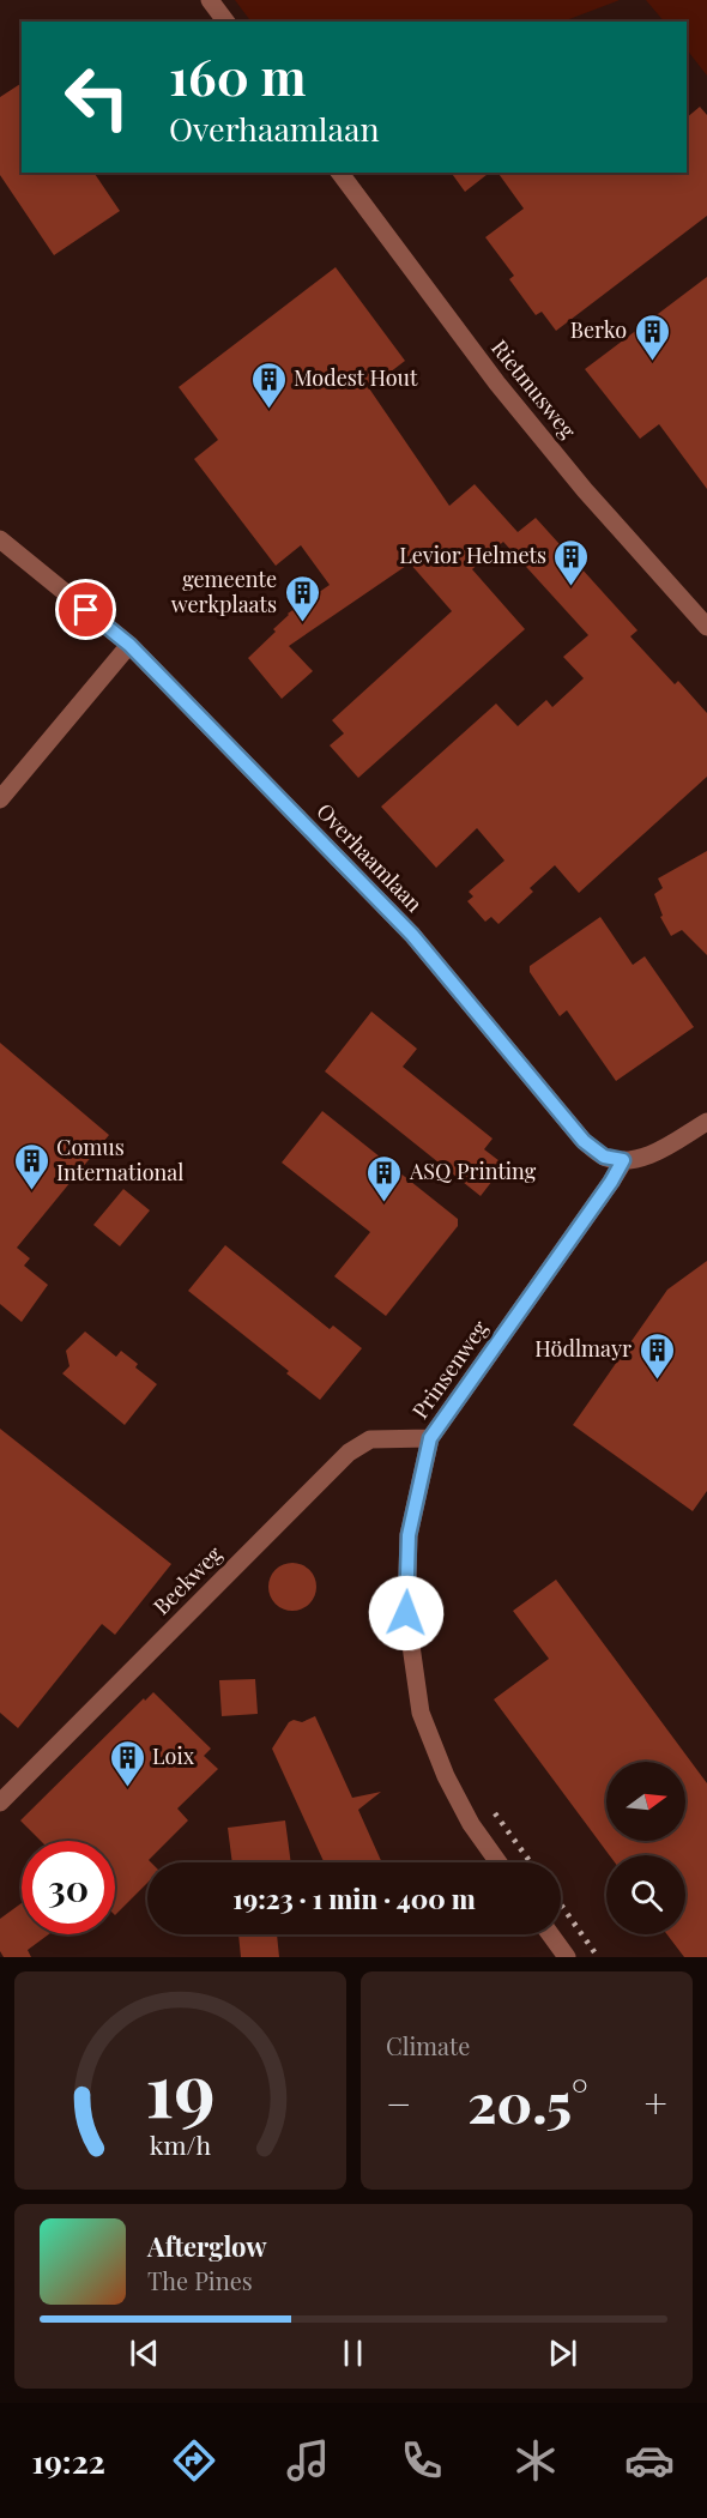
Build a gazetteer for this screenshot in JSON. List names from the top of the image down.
{
  "streets": {
    "street": [
      "Rietmusweg",
      "Overhaamlaan",
      "Prinsenweg",
      "Beekweg"
    ]
  },
  "crossings": [
    ["Overhaamlaan", "Prinsenweg"],
    ["Prinsenweg", "Beekweg"]
  ],
  "places": {
    "building": [
      "Berko",
      "Modest Hout",
      "Levior Helmets",
      "gemeente werkplaats",
      "Comus International",
      "ASQ Printing",
      "Hödlmayr",
      "Loix"
    ]
  },
  "north": "right",
  "page": {
    "turn": ["160 m", "Overhaamlaan"],
    "limit": "30",
    "trip": "19:23 · 1 min · 400 m",
    "tile": "Climate",
    "heat": ["−", "20.5°", "+"],
    "song": ["Afterglow", "The Pines"],
    "tabs": "19:22",
    "gauge": ["19", "km/h"]
  }
}
